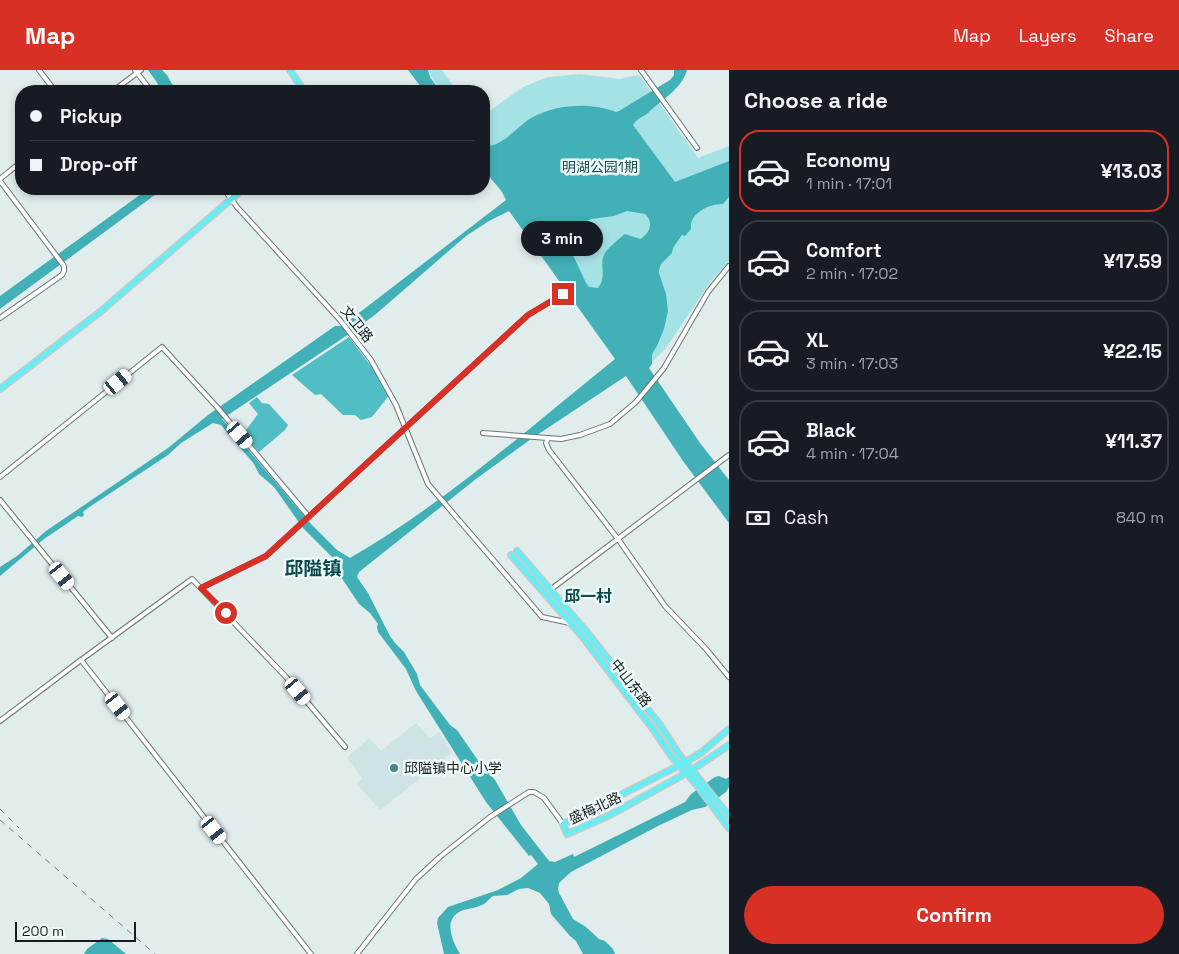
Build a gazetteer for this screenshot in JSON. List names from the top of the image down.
{
  "streets": {
    "main road": ["中山东路", "盛梅北路"],
    "street": ["文卫路"]
  },
  "crossings": [
    ["文卫路", "中山东路"],
    ["中山东路", "盛梅北路"]
  ],
  "districts": ["邱隘镇", "邱一村"],
  "parks": ["明湖公园1期"],
  "places": ["邱隘镇中心小学"],
  "scale_bar": "200 m",
  "page": {
    "header": "Map",
    "nav": ["Map", "Layers", "Share"],
    "heading": "Choose a ride",
    "banner": ["Pickup", "Drop-off"],
    "list": [
      {
        "name": "Economy",
        "note": "1 min · 17:01",
        "value": "¥13.03"
      },
      {
        "name": "Comfort",
        "note": "2 min · 17:02",
        "value": "¥17.59"
      },
      {
        "name": "XL",
        "note": "3 min · 17:03",
        "value": "¥22.15"
      },
      {
        "name": "Black",
        "note": "4 min · 17:04",
        "value": "¥11.37"
      }
    ],
    "bubble": "3 min",
    "pay": ["Cash", "840 m"],
    "buttons": "Confirm",
    "scale": "200 m"
  }
}
